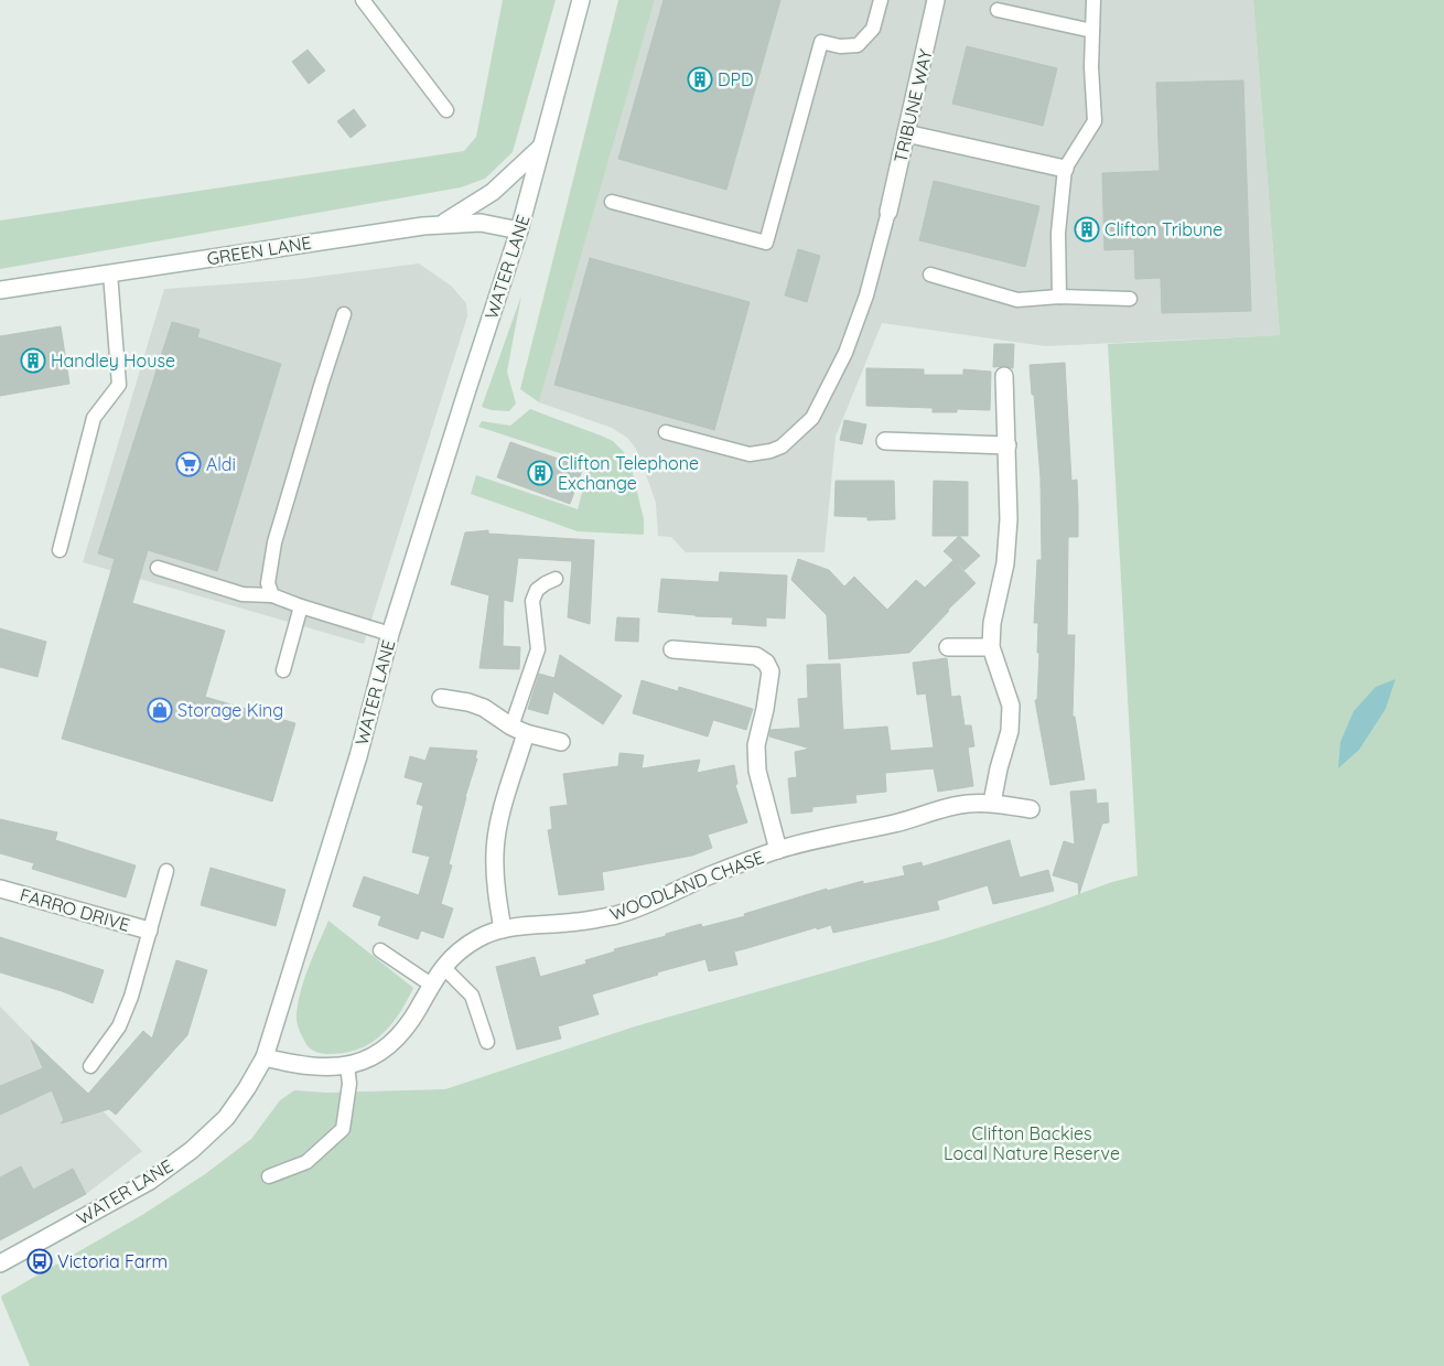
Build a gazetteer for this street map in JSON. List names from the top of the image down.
{
  "streets": {
    "street": [
      "TRIBUNE WAY",
      "GREEN LANE",
      "WATER LANE",
      "WOODLAND CHASE",
      "FARRO DRIVE"
    ]
  },
  "crossings": [
    ["GREEN LANE", "WATER LANE"],
    ["WATER LANE", "WOODLAND CHASE"]
  ],
  "parks": ["Clifton Backies Local Nature Reserve"],
  "places": {
    "building": [
      "DPD",
      "Clifton Tribune",
      "Handley House",
      "Clifton Telephone Exchange"
    ],
    "supermarket": ["Aldi"],
    "shop": ["Storage King"],
    "bus stop": ["Victoria Farm"]
  }
}
